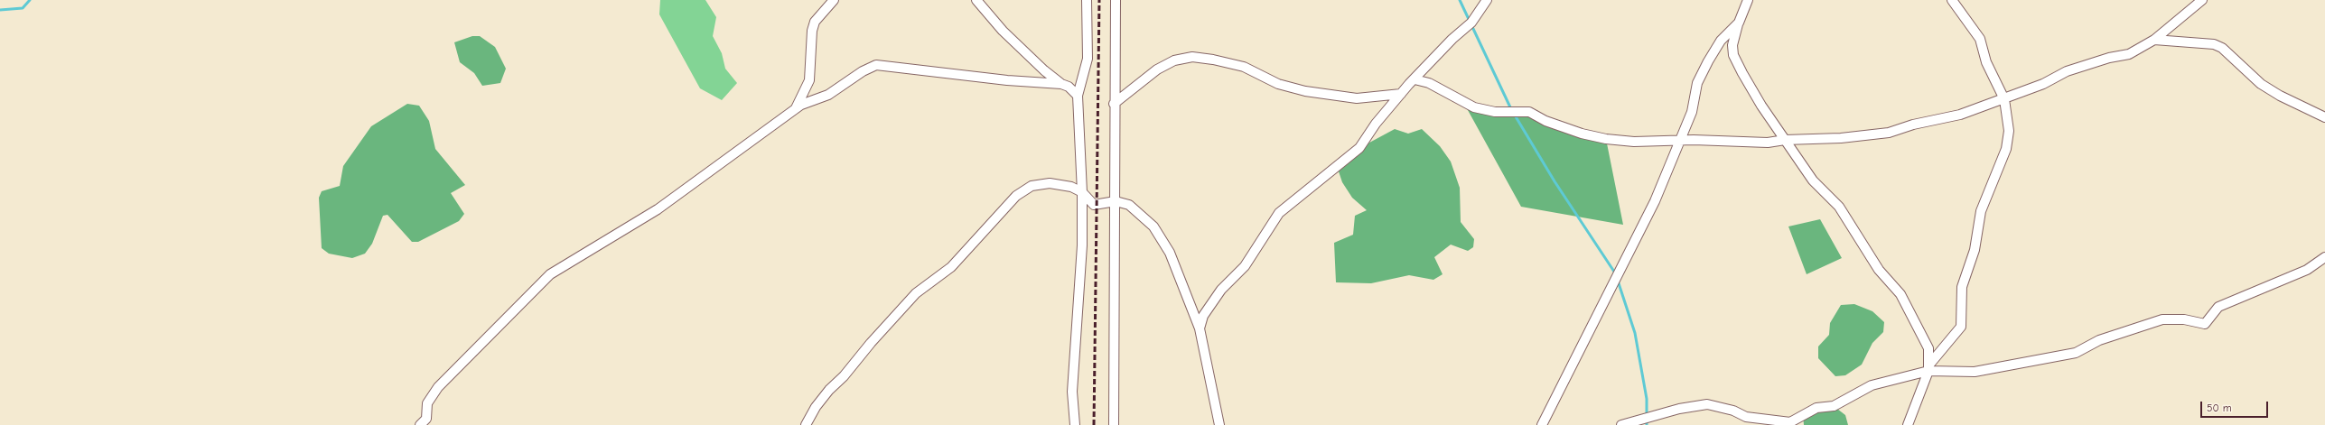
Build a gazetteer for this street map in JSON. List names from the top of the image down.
{
  "scale_bar": "50 m"
}
